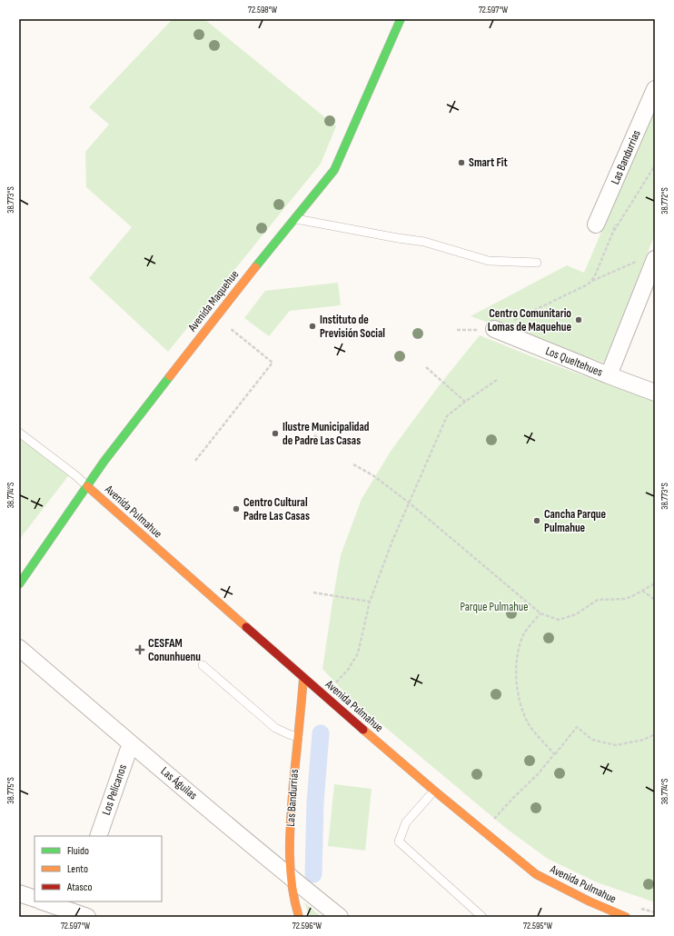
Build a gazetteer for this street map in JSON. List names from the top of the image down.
{
  "streets": {
    "street": [
      "Las Bandurrias",
      "Avenida Maquehue",
      "Los Queltehues",
      "Avenida Pulmahue",
      "Las Águilas",
      "Los Pelícanos"
    ]
  },
  "crossings": [
    ["Las Bandurrias", "Avenida Pulmahue"],
    ["Las Bandurrias", "Las Águilas"],
    ["Avenida Maquehue", "Avenida Pulmahue"],
    ["Las Águilas", "Los Pelícanos"]
  ],
  "parks": ["Parque Pulmahue"],
  "places": {
    "other": [
      "Smart Fit",
      "Centro Comunitario Lomas de Maquehue",
      "Instituto de Previsión Social",
      "Ilustre Municipalidad de Padre Las Casas",
      "Centro Cultural Padre Las Casas",
      "Cancha Parque Pulmahue"
    ],
    "health": ["CESFAM Conunhuenu"]
  },
  "legend": ["Fluido", "Lento", "Atasco"],
  "coordinates": [
    "72.598°W",
    "72.597°W",
    "38.773°S",
    "38.772°S",
    "38.774°S",
    "38.775°S",
    "72.596°W",
    "72.595°W"
  ]
}
